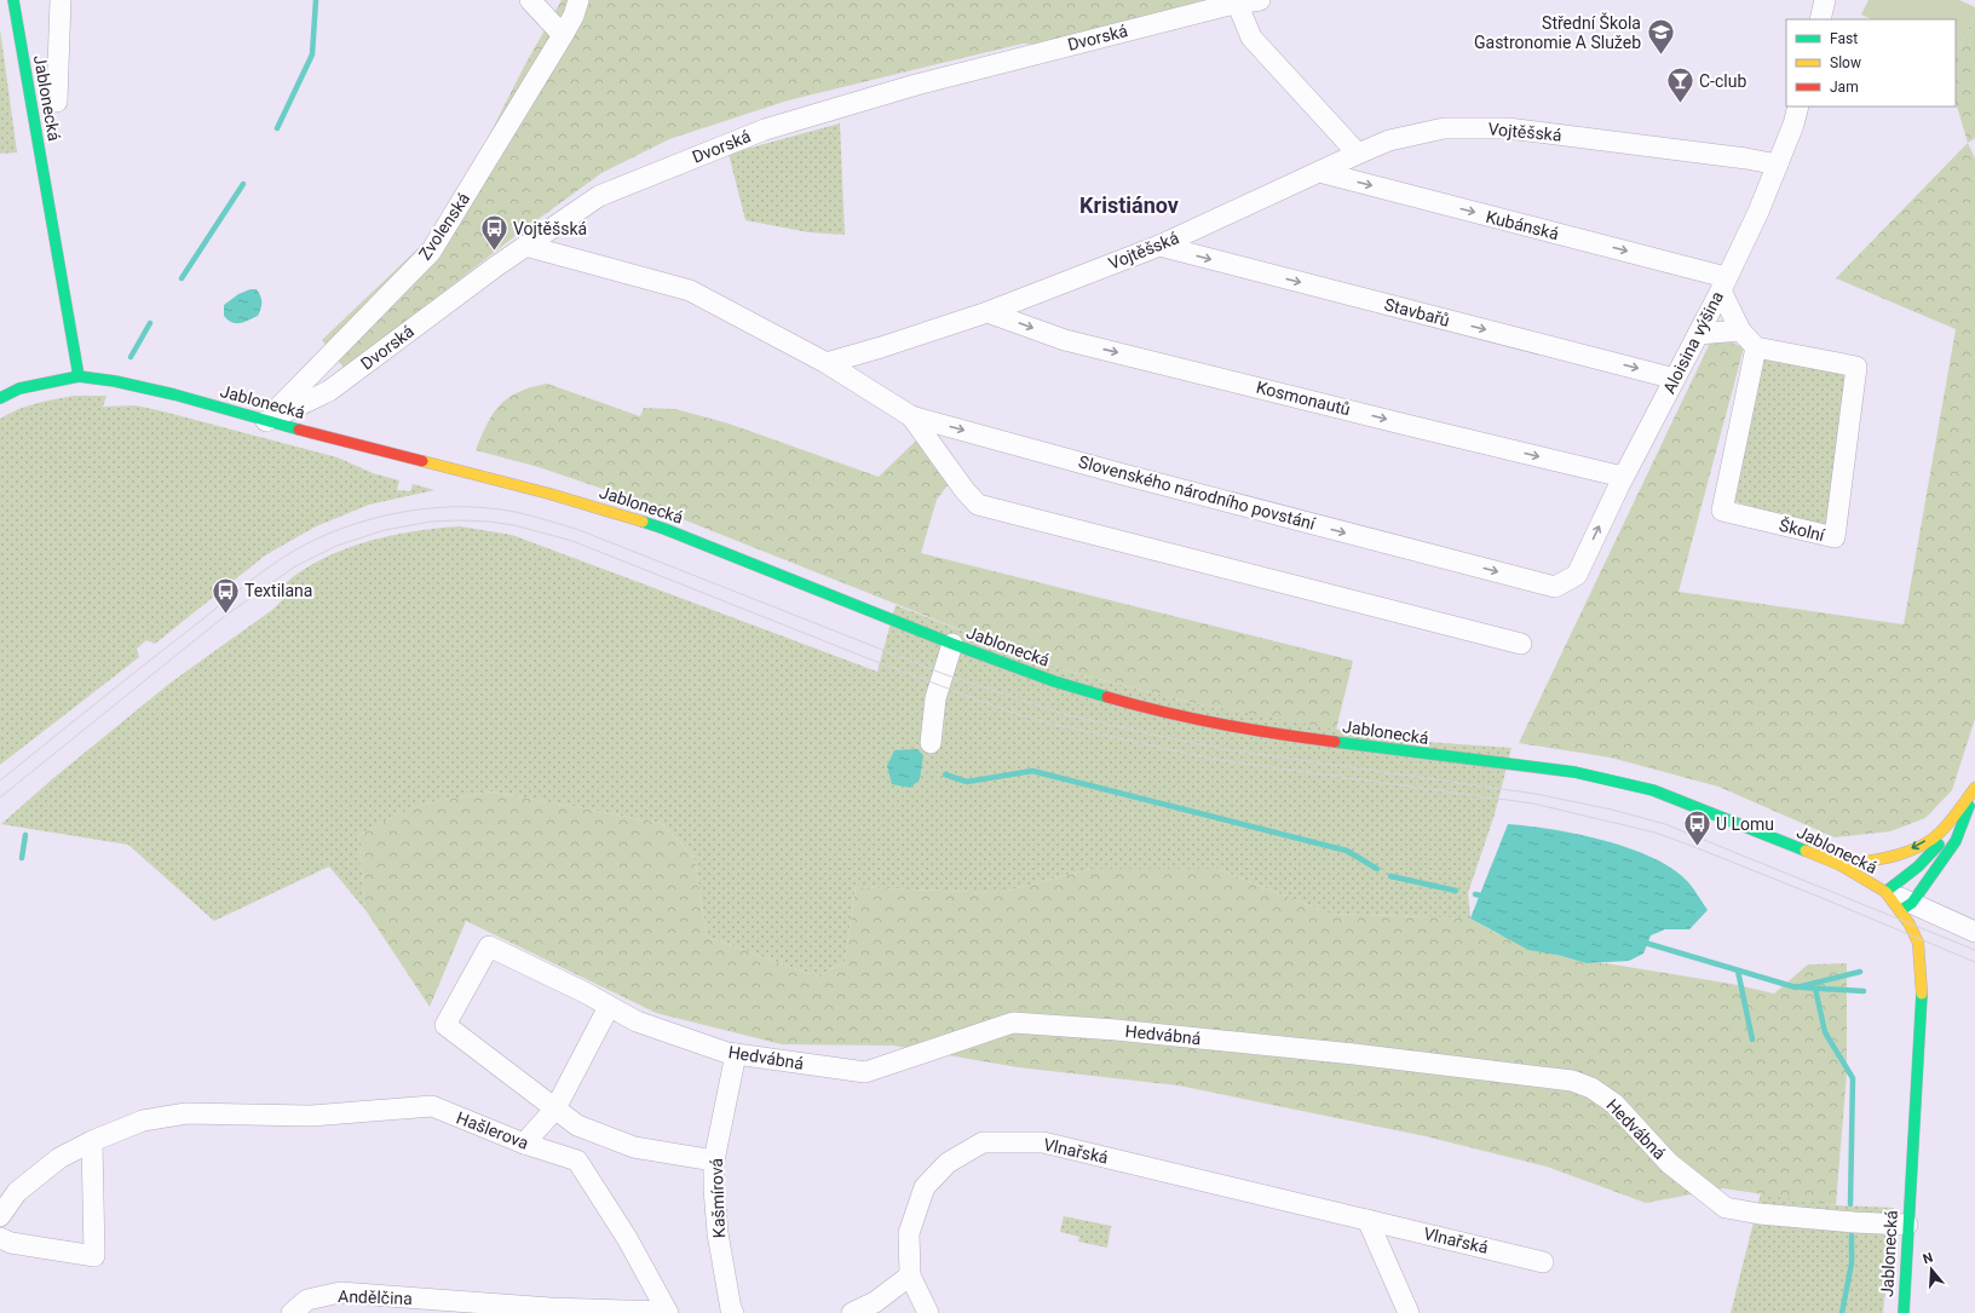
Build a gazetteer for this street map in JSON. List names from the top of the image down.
{
  "streets": {
    "main road": ["Jablonecká"],
    "street": [
      "Dvorská",
      "Vojtěšská",
      "Kubánská",
      "Zvolenská",
      "Stavbařů",
      "Aloisina výšina",
      "Kosmonautů",
      "Slovenského národního povstání",
      "Školní",
      "Hedvábná",
      "Hašlerova",
      "Vlnařská",
      "Kašmírová",
      "Andělčina"
    ]
  },
  "crossings": [
    ["Dvorská", "Jablonecká"],
    ["Dvorská", "Zvolenská"],
    ["Jablonecká", "Zvolenská"],
    ["Jablonecká", "Hedvábná"],
    ["Vojtěšská", "Kubánská"],
    ["Vojtěšská", "Stavbařů"],
    ["Vojtěšská", "Aloisina výšina"],
    ["Vojtěšská", "Kosmonautů"],
    ["Vojtěšská", "Slovenského národního povstání"],
    ["Kubánská", "Aloisina výšina"],
    ["Stavbařů", "Aloisina výšina"],
    ["Aloisina výšina", "Kosmonautů"],
    ["Aloisina výšina", "Slovenského národního povstání"],
    ["Hedvábná", "Kašmírová"],
    ["Hašlerova", "Andělčina"]
  ],
  "one_way": ["Kubánská", "Stavbařů"],
  "districts": ["Kristiánov"],
  "places": {
    "school or university": ["Střední Škola Gastronomie A Služeb"],
    "bar": ["C-club"],
    "bus stop": ["Vojtěšská", "Textilana", "U Lomu"]
  },
  "legend": ["Fast", "Slow", "Jam"],
  "north": "top"
}
